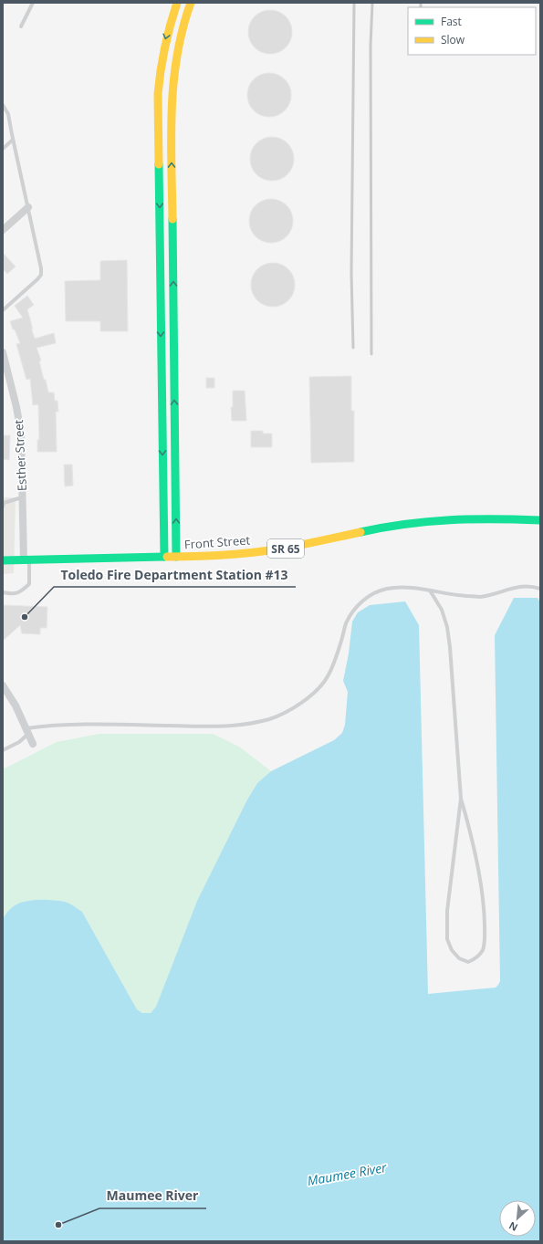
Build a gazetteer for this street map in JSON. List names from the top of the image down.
{
  "streets": {
    "main road": ["Front Street", "SR 65"],
    "street": ["Esther Street"]
  },
  "crossings": [
    ["Esther Street", "Front Street"]
  ],
  "water": ["Maumee River"],
  "places": ["Toledo Fire Department Station #13", "Maumee River"],
  "legend": ["Fast", "Slow"],
  "north": "bottom left"
}
